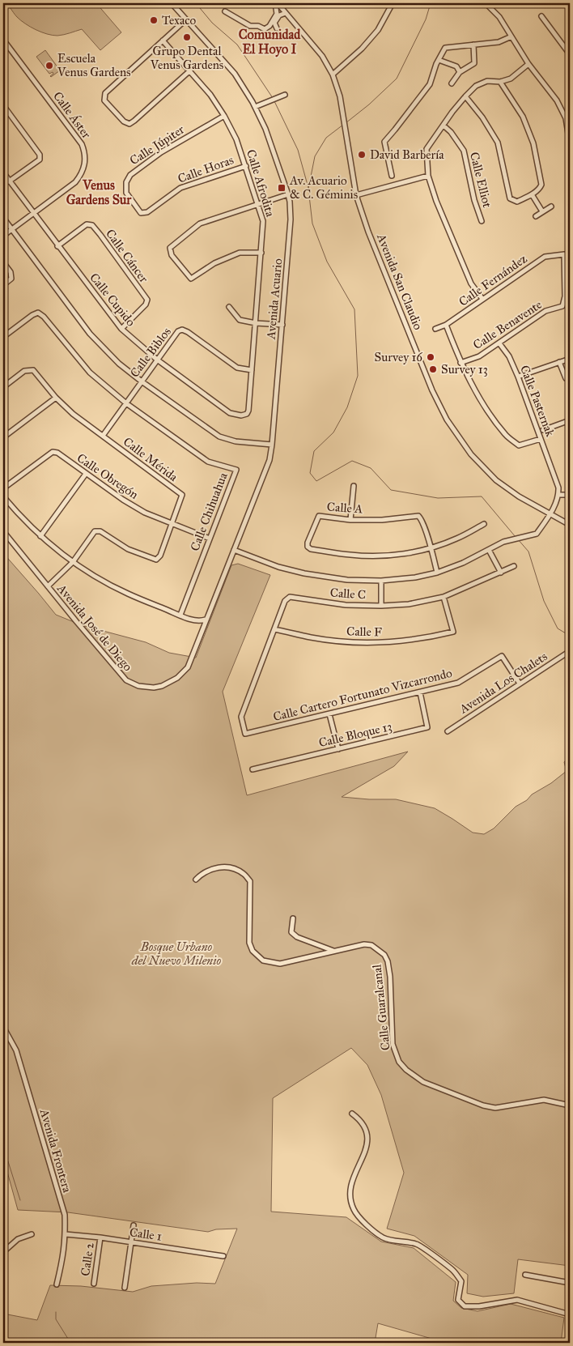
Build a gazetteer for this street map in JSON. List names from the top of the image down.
{
  "streets": {
    "street": [
      "Calle Áster",
      "Calle Júpiter",
      "Calle Horas",
      "Calle Elliot",
      "Calle Afrodita",
      "Calle Cáncer",
      "Calle Fernández",
      "Avenida San Claudio",
      "Avenida Acuario",
      "Calle Cupido",
      "Calle Benavente",
      "Calle Biblos",
      "Calle Pasternak",
      "Calle Mérida",
      "Calle Obregón",
      "Calle A",
      "Calle Chihuahua",
      "Calle C",
      "Avenida José de Diego",
      "Calle F",
      "Avenida Los Chalets",
      "Calle Cartero Fortunato Vizcarrondo",
      "Calle Bloque 13",
      "Calle Guaralcanal",
      "Avenida Frontera",
      "Calle 1",
      "Calle 2"
    ]
  },
  "crossings": [
    ["Calle Áster", "Calle Cupido"],
    ["Calle Júpiter", "Calle Horas"],
    ["Calle Júpiter", "Calle Afrodita"],
    ["Calle Horas", "Calle Afrodita"],
    ["Calle Afrodita", "Calle Cupido"],
    ["Calle Afrodita", "Calle Biblos"],
    ["Calle Cáncer", "Calle Cupido"],
    ["Calle Fernández", "Calle Benavente"],
    ["Avenida Acuario", "Avenida José de Diego"],
    ["Calle Cupido", "Calle Biblos"],
    ["Calle Benavente", "Calle Pasternak"],
    ["Calle Biblos", "Calle Mérida"],
    ["Calle Biblos", "Calle Chihuahua"],
    ["Calle Mérida", "Calle Obregón"],
    ["Calle Obregón", "Calle Chihuahua"],
    ["Calle C", "Calle F"],
    ["Calle C", "Calle Cartero Fortunato Vizcarrondo"],
    ["Avenida Los Chalets", "Calle Cartero Fortunato Vizcarrondo"],
    ["Calle Cartero Fortunato Vizcarrondo", "Calle Bloque 13"],
    ["Avenida Frontera", "Calle 1"],
    ["Calle 1", "Calle 2"]
  ],
  "districts": ["Comunidad El Hoyo I", "Venus Gardens Sur"],
  "parks": ["Bosque Urbano del Nuevo Milenio"],
  "places": {
    "other": [
      "Texaco",
      "Grupo Dental Venus Gardens",
      "Escuela Venus Gardens",
      "David Barbería",
      "Survey 16",
      "Survey 13"
    ],
    "transit": ["Av. Acuario & C. Géminis"]
  }
}
